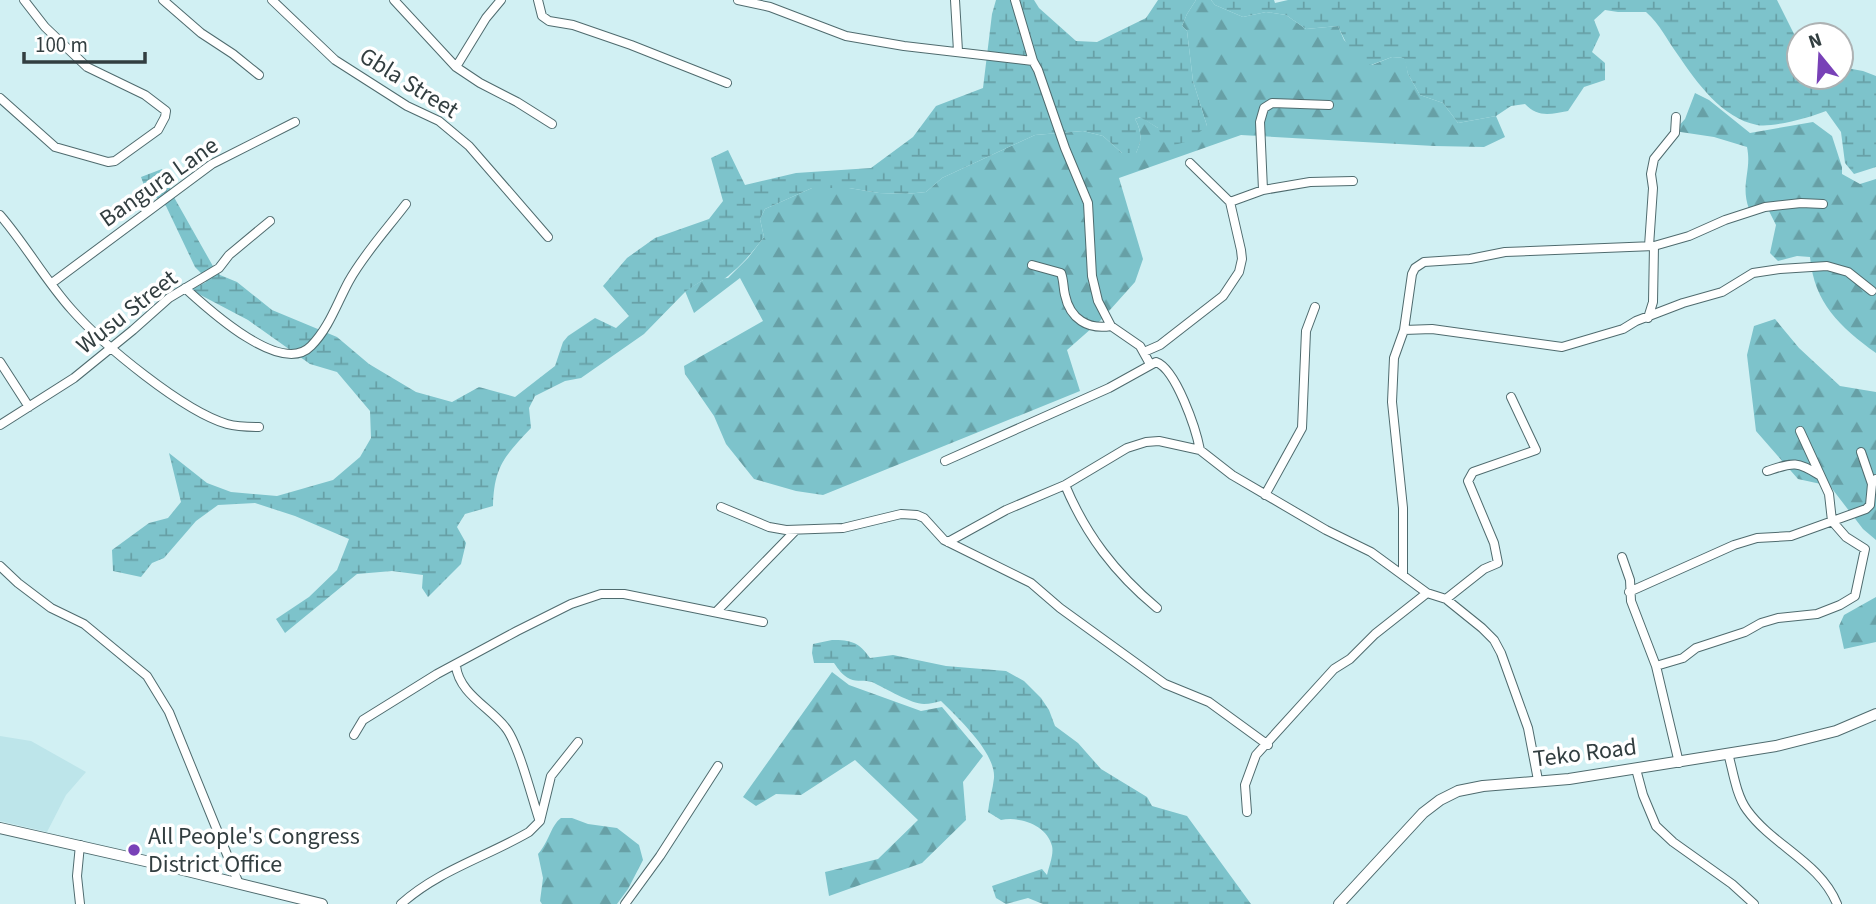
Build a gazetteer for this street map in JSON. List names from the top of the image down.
{
  "streets": {
    "street": [
      "Gbla Street",
      "Bangura Lane",
      "Wusu Street",
      "Teko Road"
    ]
  },
  "places": ["All People's Congress District Office"],
  "scale_bar": "100 m",
  "north": "top"
}
